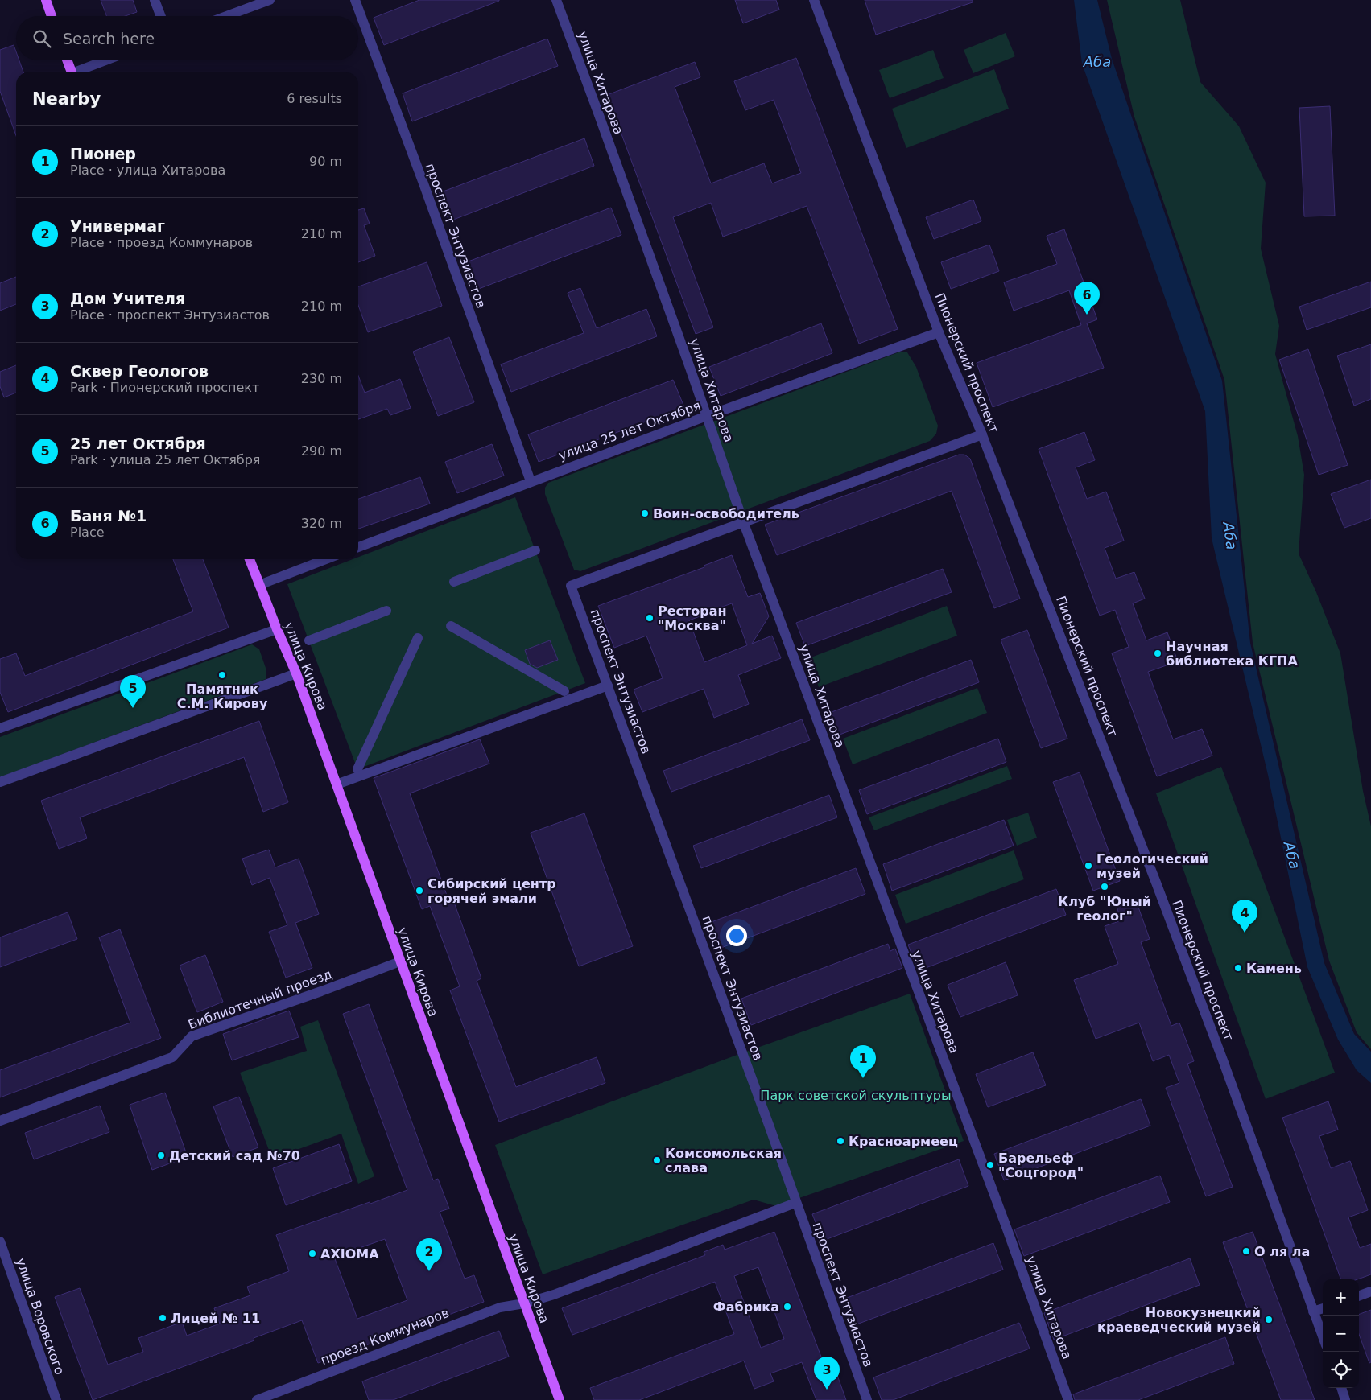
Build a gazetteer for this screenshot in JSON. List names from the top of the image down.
{
  "streets": {
    "main road": ["улица Кирова"],
    "street": [
      "улица Хитарова",
      "проспект Энтузиастов",
      "Пионерский проспект",
      "улица 25 лет Октября",
      "Библиотечный проезд",
      "улица Воровского",
      "проезд Коммунаров"
    ]
  },
  "crossings": [
    ["улица Хитарова", "проспект Энтузиастов"],
    ["улица Хитарова", "улица 25 лет Октября"],
    ["проспект Энтузиастов", "улица 25 лет Октября"],
    ["проспект Энтузиастов", "проезд Коммунаров"],
    ["Пионерский проспект", "улица 25 лет Октября"],
    ["улица Кирова", "Библиотечный проезд"],
    ["улица Кирова", "проезд Коммунаров"]
  ],
  "water": ["Аба"],
  "parks": ["Парк советской скульптуры"],
  "places": [
    "Воин-освободитель",
    "Ресторан \"Москва\"",
    "Научная библиотека КГПА",
    "Памятник С.М. Кирову",
    "Геологический музей",
    "Клуб \"Юный геолог\"",
    "Сибирский центр горячей эмали",
    "Камень",
    "Красноармеец",
    "Детский сад №70",
    "Комсомольская слава",
    "Барельеф \"Соцгород\"",
    "О ля ла",
    "AXIOMA",
    "Фабрика",
    "Лицей № 11",
    "Новокузнецкий краеведческий музей"
  ],
  "page": {
    "search": "Search here",
    "heading": ["Nearby", "6 results"],
    "list": [
      {
        "mark": "1",
        "name": "Пионер",
        "note": "Place · улица Хитарова",
        "value": "90 m"
      },
      {
        "mark": "2",
        "name": "Универмаг",
        "note": "Place · проезд Коммунаров",
        "value": "210 m"
      },
      {
        "mark": "3",
        "name": "Дом Учителя",
        "note": "Place · проспект Энтузиастов",
        "value": "210 m"
      },
      {
        "mark": "4",
        "name": "Сквер Геологов",
        "note": "Park · Пионерский проспект",
        "value": "230 m"
      },
      {
        "mark": "5",
        "name": "25 лет Октября",
        "note": "Park · улица 25 лет Октября",
        "value": "290 m"
      },
      {
        "mark": "6",
        "name": "Баня №1",
        "note": "Place",
        "value": "320 m"
      }
    ],
    "pins": [
      "6",
      "5",
      "4",
      "1",
      "2",
      "3"
    ],
    "map_buttons": ["+", "−"]
  }
}
